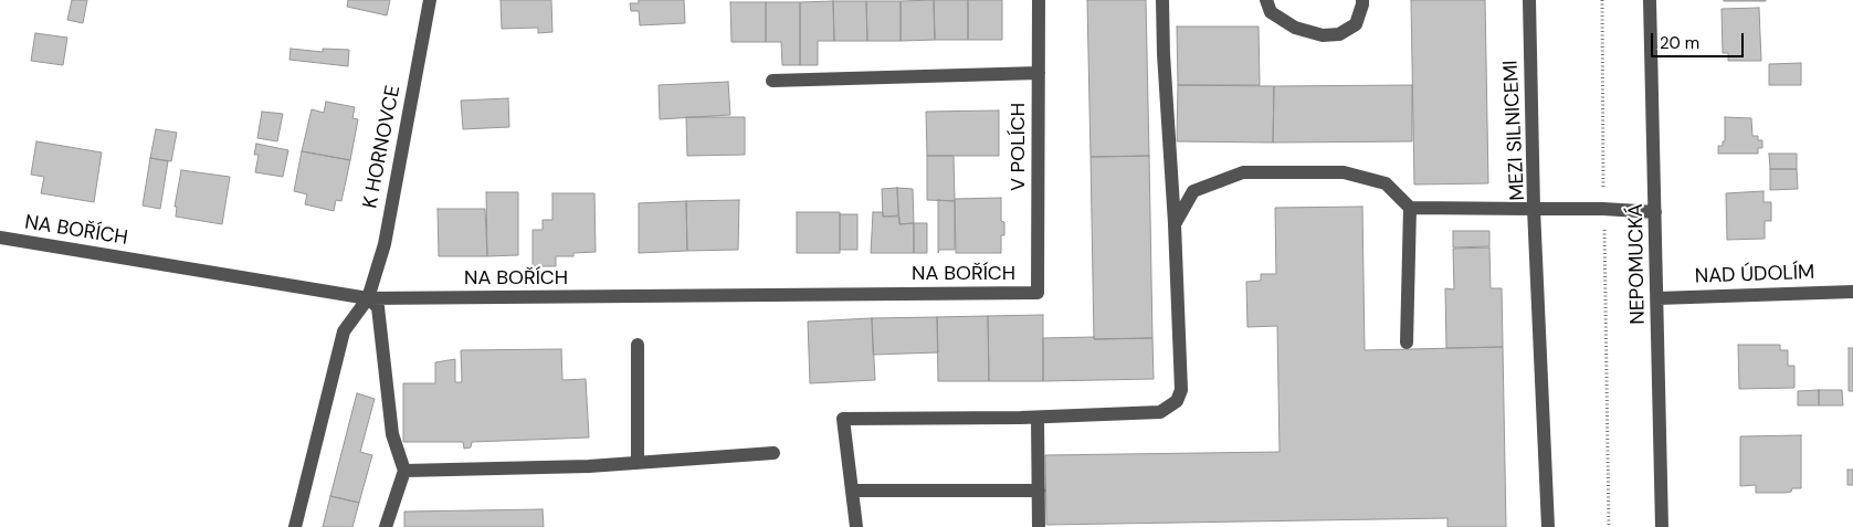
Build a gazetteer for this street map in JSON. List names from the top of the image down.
{
  "streets": {
    "street": [
      "MEZI SILNICEMI",
      "K HORNOVCE",
      "V POLÍCH",
      "NA BOŘÍCH",
      "NEPOMUCKÁ",
      "NAD ÚDOLÍM"
    ]
  },
  "crossings": [
    ["MEZI SILNICEMI", "NEPOMUCKÁ"],
    ["K HORNOVCE", "NA BOŘÍCH"],
    ["V POLÍCH", "NA BOŘÍCH"],
    ["NEPOMUCKÁ", "NAD ÚDOLÍM"]
  ],
  "scale_bar": "20 m"
}
